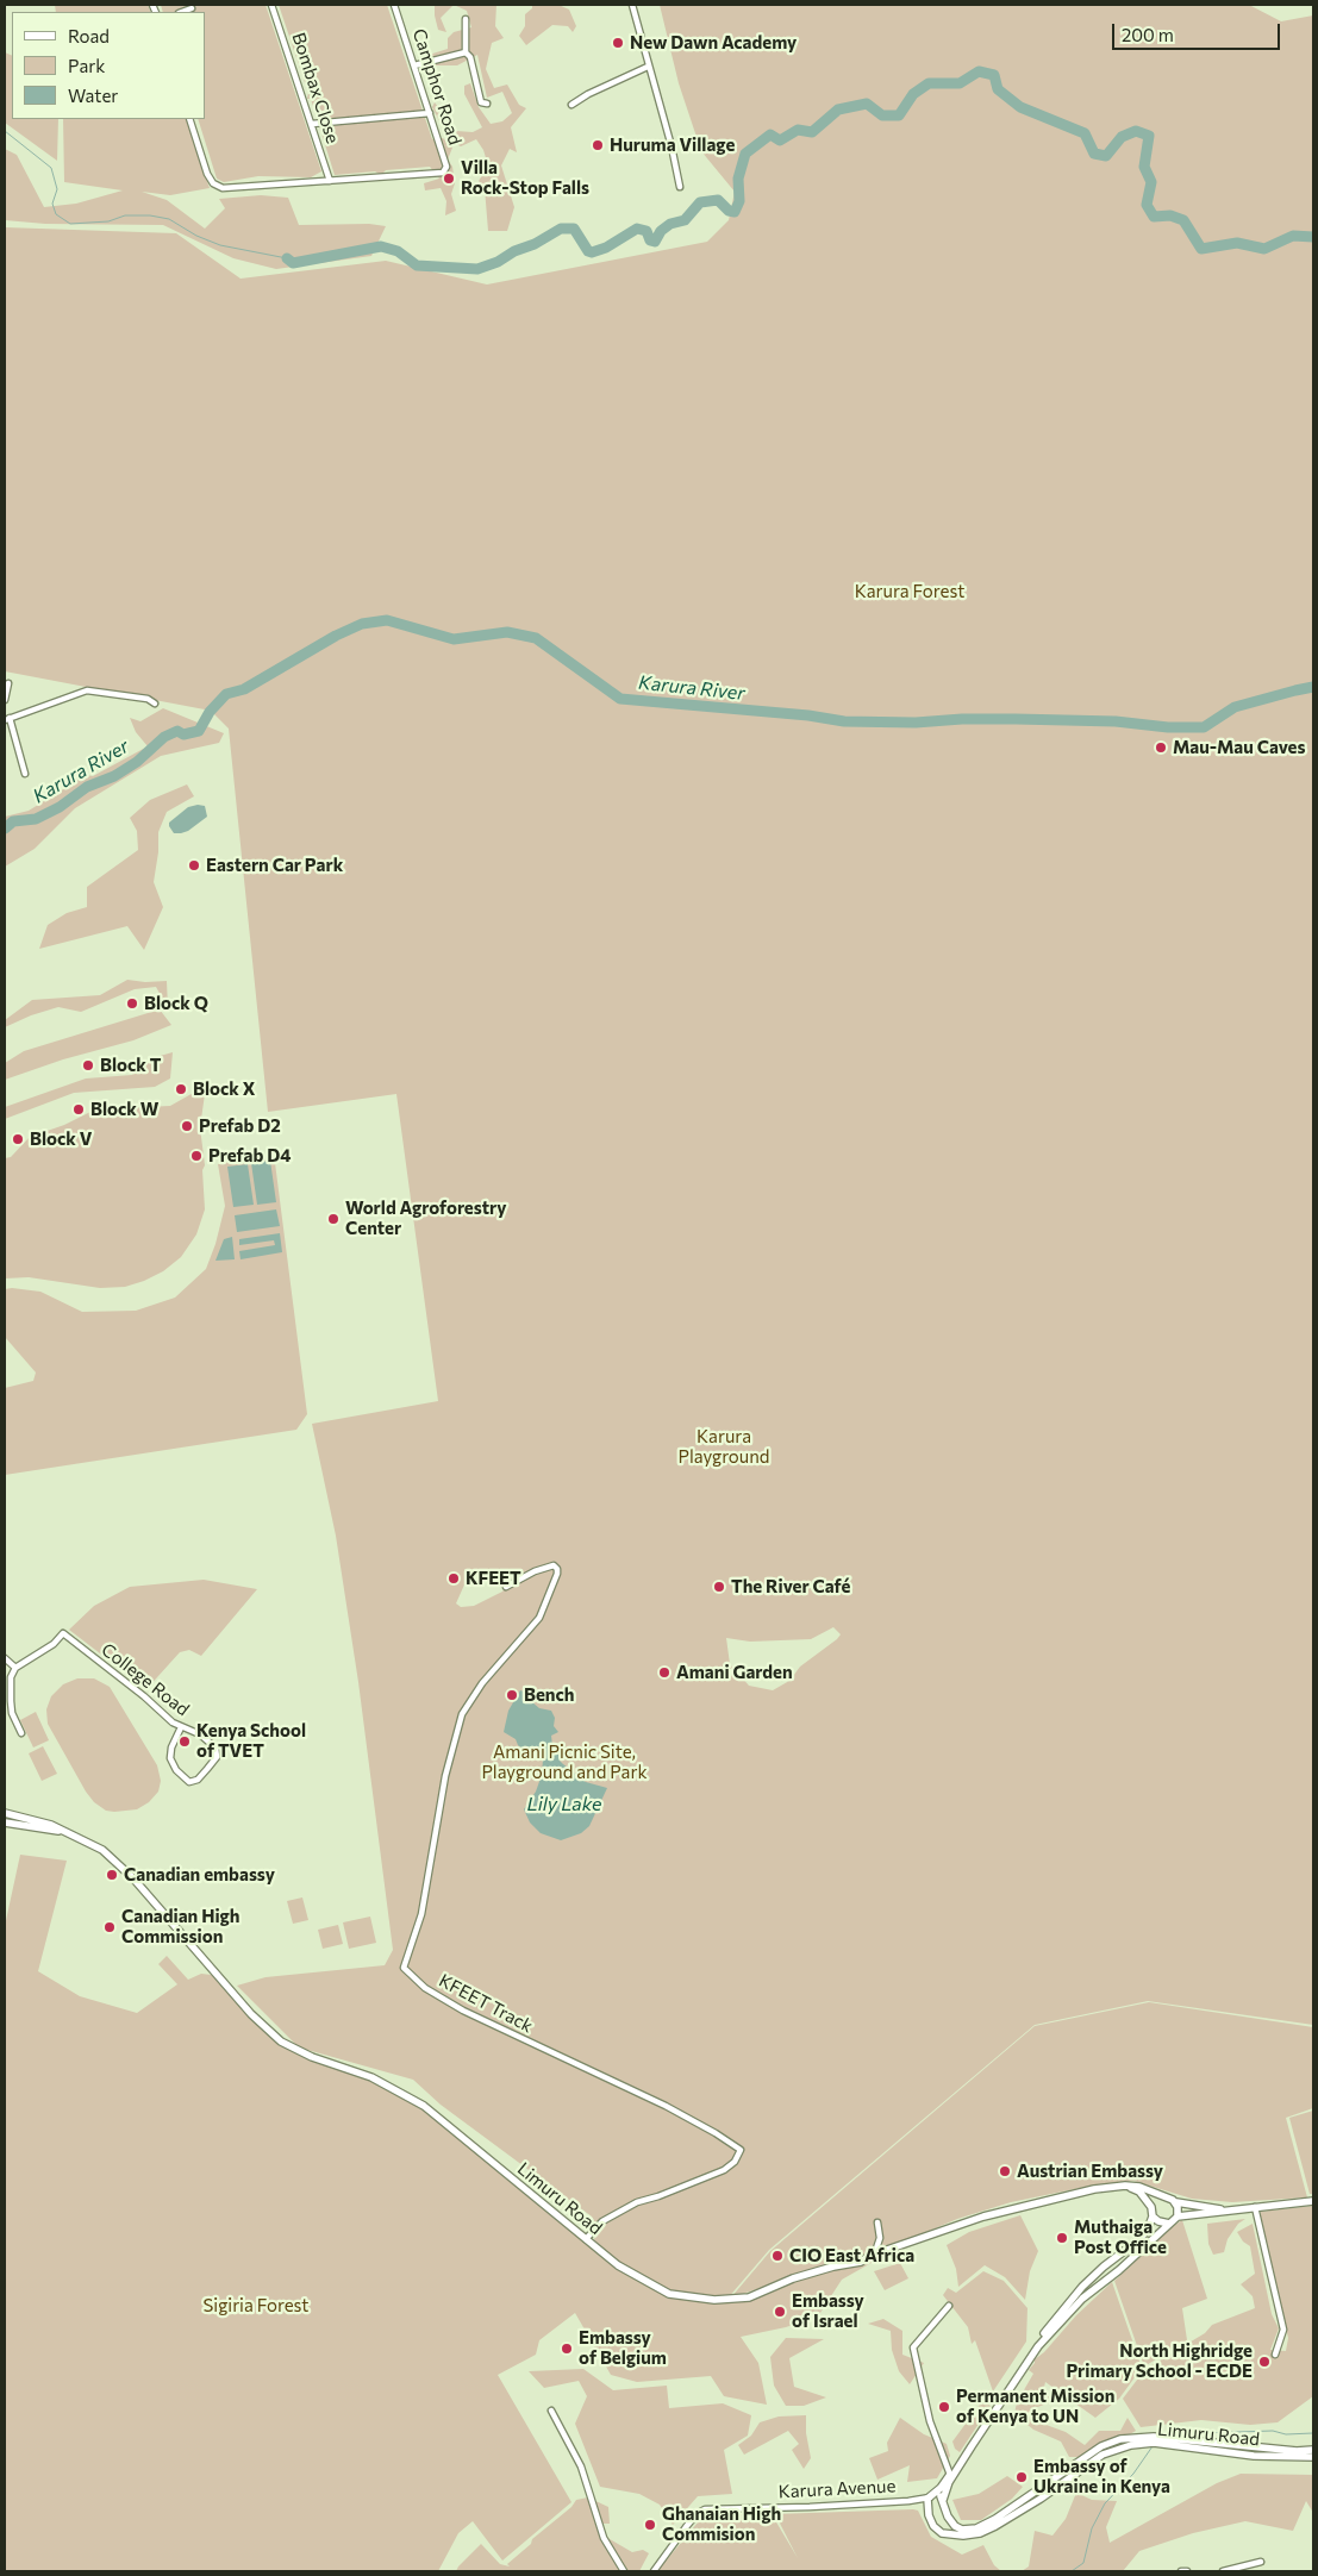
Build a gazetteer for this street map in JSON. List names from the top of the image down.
{
  "streets": {
    "main road": ["Limuru Road"],
    "street": [
      "Camphor Road",
      "Bombax Close",
      "College Road",
      "KFEET Track",
      "Karura Avenue"
    ]
  },
  "crossings": [
    ["Camphor Road", "Bombax Close"],
    ["KFEET Track", "Limuru Road"],
    ["Limuru Road", "Karura Avenue"]
  ],
  "water": ["Karura River", "Lily Lake"],
  "parks": [
    "Karura Forest",
    "Karura Playground",
    "Amani Picnic Site, Playground and Park",
    "Sigiria Forest"
  ],
  "places": [
    "New Dawn Academy",
    "Huruma Village",
    "Villa Rock-Stop Falls",
    "Mau-Mau Caves",
    "Eastern Car Park",
    "Block Q",
    "Block T",
    "Block X",
    "Block W",
    "Prefab D2",
    "Block V",
    "Prefab D4",
    "World Agroforestry Center",
    "KFEET",
    "The River Café",
    "Amani Garden",
    "Bench",
    "Kenya School of TVET",
    "Canadian embassy",
    "Canadian High Commission",
    "Austrian Embassy",
    "Muthaiga Post Office",
    "CIO East Africa",
    "Embassy of Israel",
    "Embassy of Belgium",
    "North Highridge Primary School - ECDE",
    "Permanent Mission of Kenya to UN",
    "Embassy of Ukraine in Kenya",
    "Ghanaian High Commision"
  ],
  "legend": ["Road", "Park", "Water"],
  "scale_bar": "200 m"
}
